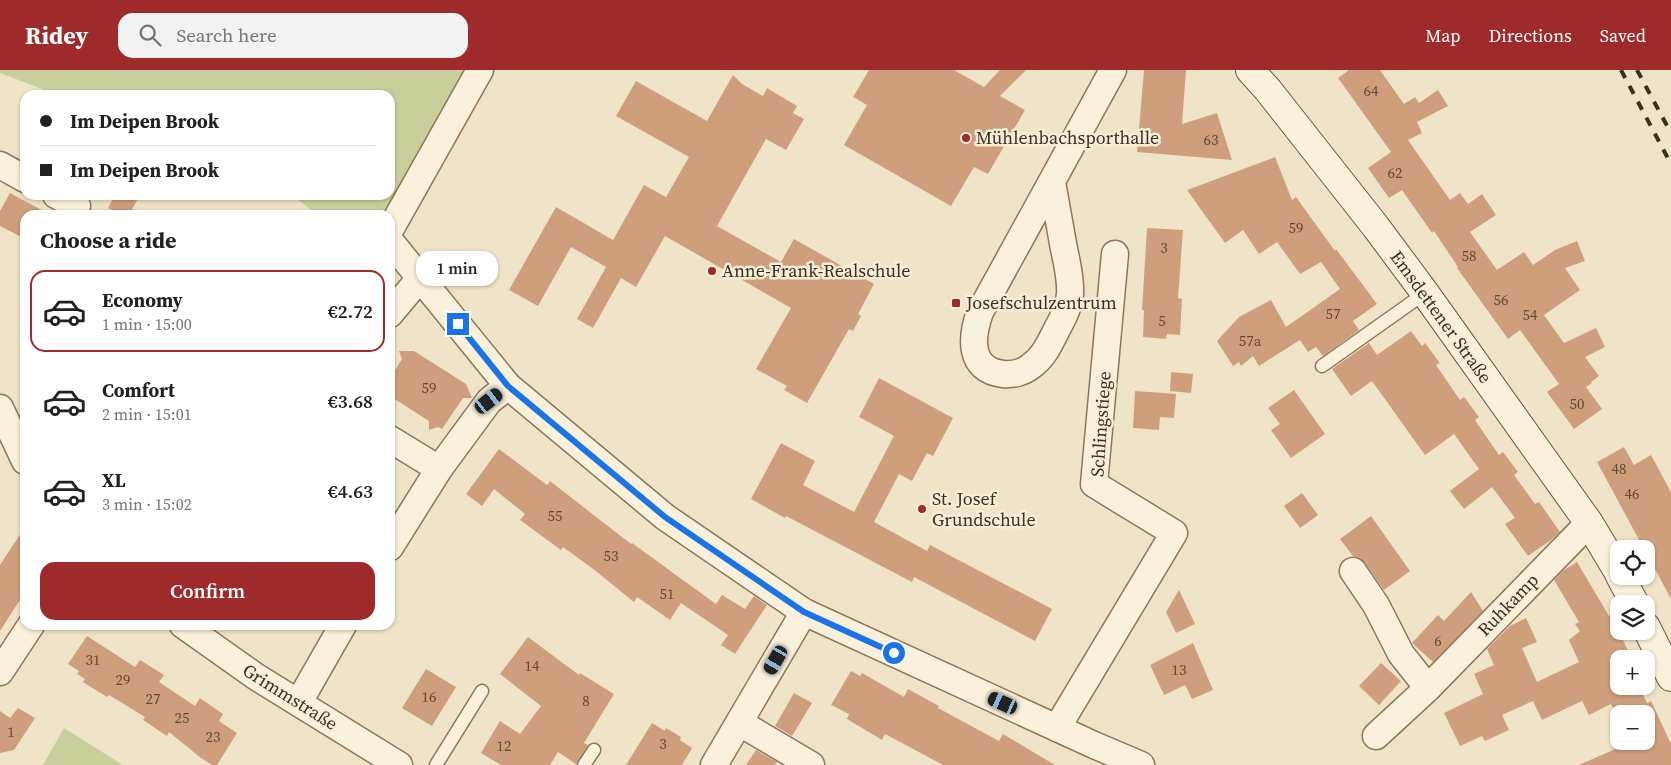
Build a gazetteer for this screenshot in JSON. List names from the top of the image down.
{
  "streets": {
    "street": [
      "Emsdettener Straße",
      "Schlingstiege",
      "Ruhkamp",
      "Grimmstraße"
    ]
  },
  "crossings": [
    ["Emsdettener Straße", "Ruhkamp"]
  ],
  "places": {
    "other": ["Mühlenbachsporthalle", "Anne-Frank-Realschule", "St. Josef Grundschule"],
    "transit": ["Josefschulzentrum"]
  },
  "house_numbers": [
    "64",
    "63",
    "62",
    "59",
    "3",
    "58",
    "56",
    "57",
    "54",
    "5",
    "57a",
    "59",
    "50",
    "48",
    "46",
    "55",
    "53",
    "51",
    "6",
    "31",
    "14",
    "13",
    "29",
    "16",
    "27",
    "8",
    "25",
    "1",
    "23",
    "3",
    "12"
  ],
  "page": {
    "header": "Ridey",
    "search": "Search here",
    "nav": ["Map", "Directions", "Saved"],
    "banner": ["Im Deipen Brook", "Im Deipen Brook"],
    "heading": "Choose a ride",
    "bubble": "1 min",
    "list": [
      {
        "name": "Economy",
        "note": "1 min · 15:00",
        "value": "€2.72"
      },
      {
        "name": "Comfort",
        "note": "2 min · 15:01",
        "value": "€3.68"
      },
      {
        "name": "XL",
        "note": "3 min · 15:02",
        "value": "€4.63"
      }
    ],
    "map_buttons": ["+", "−"],
    "buttons": "Confirm"
  }
}
